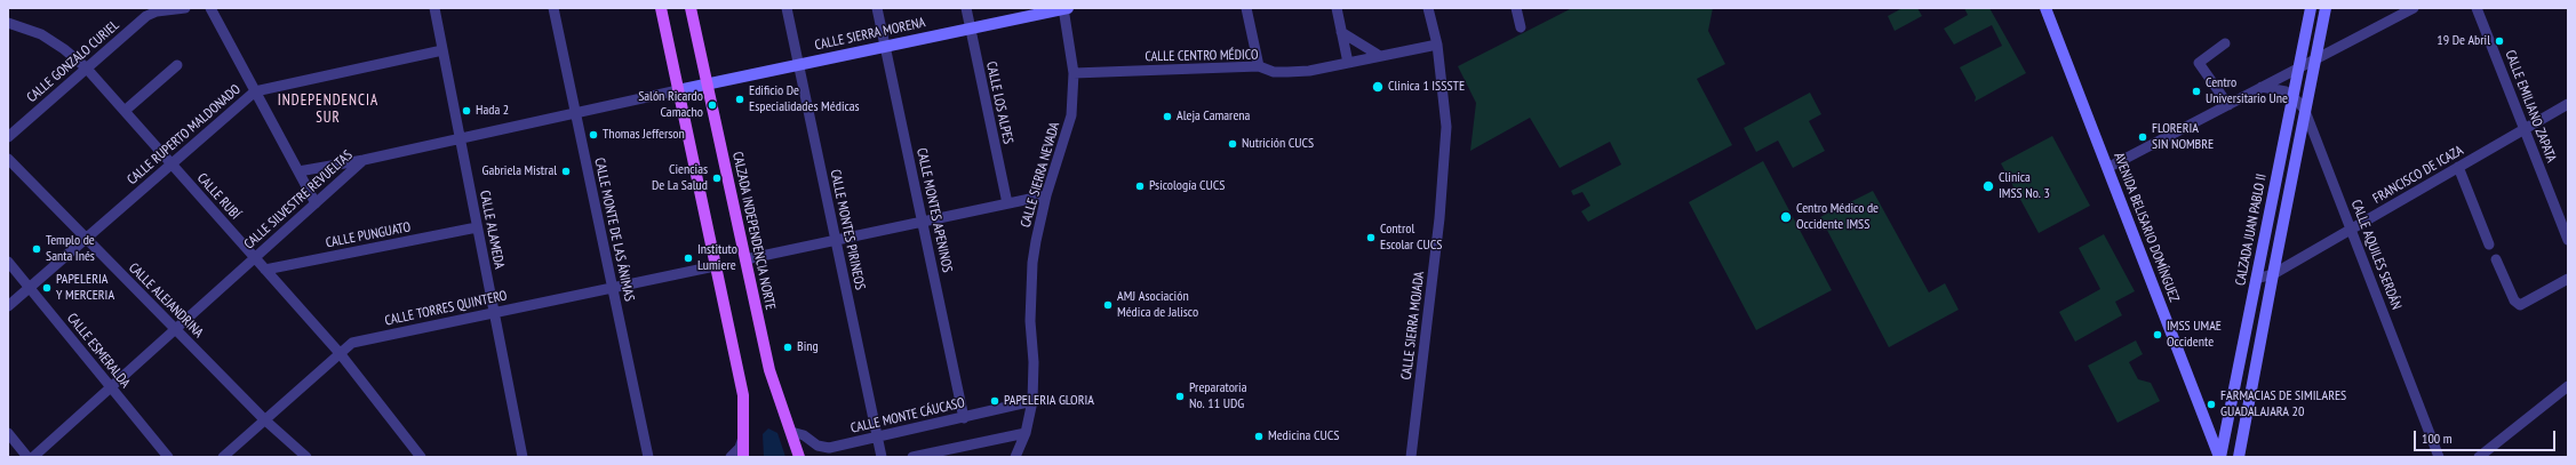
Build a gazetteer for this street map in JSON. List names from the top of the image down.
{
  "streets": {
    "main road": [
      "CALLE SIERRA MORENA",
      "AVENIDA BELISARIO DOMÍNGUEZ",
      "CALZADA JUAN PABLO II",
      "CALZADA INDEPENDENCIA NORTE"
    ],
    "street": [
      "CALLE CENTRO MÉDICO",
      "CALLE GONZALO CURIEL",
      "CALLE LOS ALPES",
      "CALLE EMILIANO ZAPATA",
      "CALLE RUPERTO MALDONADO",
      "CALLE SIERRA NEVADA",
      "FRANCISCO DE ICAZA",
      "CALLE RUBÍ",
      "CALLE SILVESTRE REVUELTAS",
      "CALLE MONTES APENINOS",
      "CALLE ALAMEDA",
      "CALLE MONTE DE LAS ÁNIMAS",
      "CALLE MONTES PIRINEOS",
      "CALLE PUNGUATO",
      "CALLE AQUILES SERDÁN",
      "CALLE ALEJANDRINA",
      "CALLE TORRES QUINTERO",
      "CALLE SIERRA MOJADA",
      "CALLE ESMERALDA",
      "CALLE MONTE CÁUCASO"
    ]
  },
  "crossings": [
    ["CALLE SIERRA MORENA", "CALLE LOS ALPES"],
    ["CALLE SIERRA MORENA", "CALLE SIERRA NEVADA"],
    ["CALLE SIERRA MORENA", "CALLE SILVESTRE REVUELTAS"],
    ["CALLE SIERRA MORENA", "CALLE MONTES APENINOS"],
    ["CALLE SIERRA MORENA", "CALLE MONTES PIRINEOS"],
    ["CALLE SIERRA MORENA", "CALZADA INDEPENDENCIA NORTE"],
    ["CALLE CENTRO MÉDICO", "CALLE SIERRA NEVADA"],
    ["CALLE CENTRO MÉDICO", "CALLE SIERRA MOJADA"],
    ["CALLE GONZALO CURIEL", "CALLE RUBÍ"],
    ["CALLE EMILIANO ZAPATA", "FRANCISCO DE ICAZA"],
    ["CALLE RUPERTO MALDONADO", "CALLE RUBÍ"],
    ["CALLE RUPERTO MALDONADO", "CALLE ALAMEDA"],
    ["CALLE RUPERTO MALDONADO", "CALLE ALEJANDRINA"],
    ["CALLE RUPERTO MALDONADO", "CALLE ESMERALDA"],
    ["CALLE SIERRA NEVADA", "CALLE MONTE CÁUCASO"],
    ["FRANCISCO DE ICAZA", "CALZADA JUAN PABLO II"],
    ["FRANCISCO DE ICAZA", "CALLE AQUILES SERDÁN"],
    ["CALLE RUBÍ", "CALLE SILVESTRE REVUELTAS"],
    ["CALLE RUBÍ", "CALLE PUNGUATO"],
    ["CALLE RUBÍ", "CALLE TORRES QUINTERO"],
    ["CALLE SILVESTRE REVUELTAS", "CALLE ALAMEDA"],
    ["CALLE SILVESTRE REVUELTAS", "CALLE MONTE DE LAS ÁNIMAS"],
    ["CALLE SILVESTRE REVUELTAS", "CALLE ALEJANDRINA"],
    ["CALLE SILVESTRE REVUELTAS", "CALLE ESMERALDA"],
    ["CALLE MONTES APENINOS", "CALLE MONTE CÁUCASO"],
    ["AVENIDA BELISARIO DOMÍNGUEZ", "CALZADA JUAN PABLO II"],
    ["CALLE ALAMEDA", "CALLE PUNGUATO"],
    ["CALLE ALAMEDA", "CALLE TORRES QUINTERO"],
    ["CALLE MONTE DE LAS ÁNIMAS", "CALLE TORRES QUINTERO"],
    ["CALLE MONTES PIRINEOS", "CALLE MONTE CÁUCASO"],
    ["CALZADA JUAN PABLO II", "CALLE AQUILES SERDÁN"],
    ["CALZADA INDEPENDENCIA NORTE", "CALLE MONTE CÁUCASO"],
    ["CALLE ALEJANDRINA", "CALLE TORRES QUINTERO"]
  ],
  "districts": ["INDEPENDENCIA SUR"],
  "places": [
    "19 De Abril",
    "Clinica 1 ISSSTE",
    "Centro Universitario Une",
    "Edificio De Especialidades Médicas",
    "Salón Ricardo Camacho",
    "Hada 2",
    "Aleja Camarena",
    "Thomas Jefferson",
    "FLORERIA SIN NOMBRE",
    "Nutrición CUCS",
    "Gabriela Mistral",
    "Ciencias De La Salud",
    "Psicología CUCS",
    "Clinica IMSS No. 3",
    "Centro Médico de Occidente IMSS",
    "Control Escolar CUCS",
    "Templo de Santa Inés",
    "Instituto Lumiere",
    "PAPELERIA Y MERCERIA",
    "AMJ Asociación Médica de Jalisco",
    "IMSS UMAE Occidente",
    "Bing",
    "Preparatoria No. 11 UDG",
    "PAPELERIA GLORIA",
    "FARMACIAS DE SIMILARES GUADALAJARA 20",
    "Medicina CUCS"
  ],
  "scale_bar": "100 m"
}
